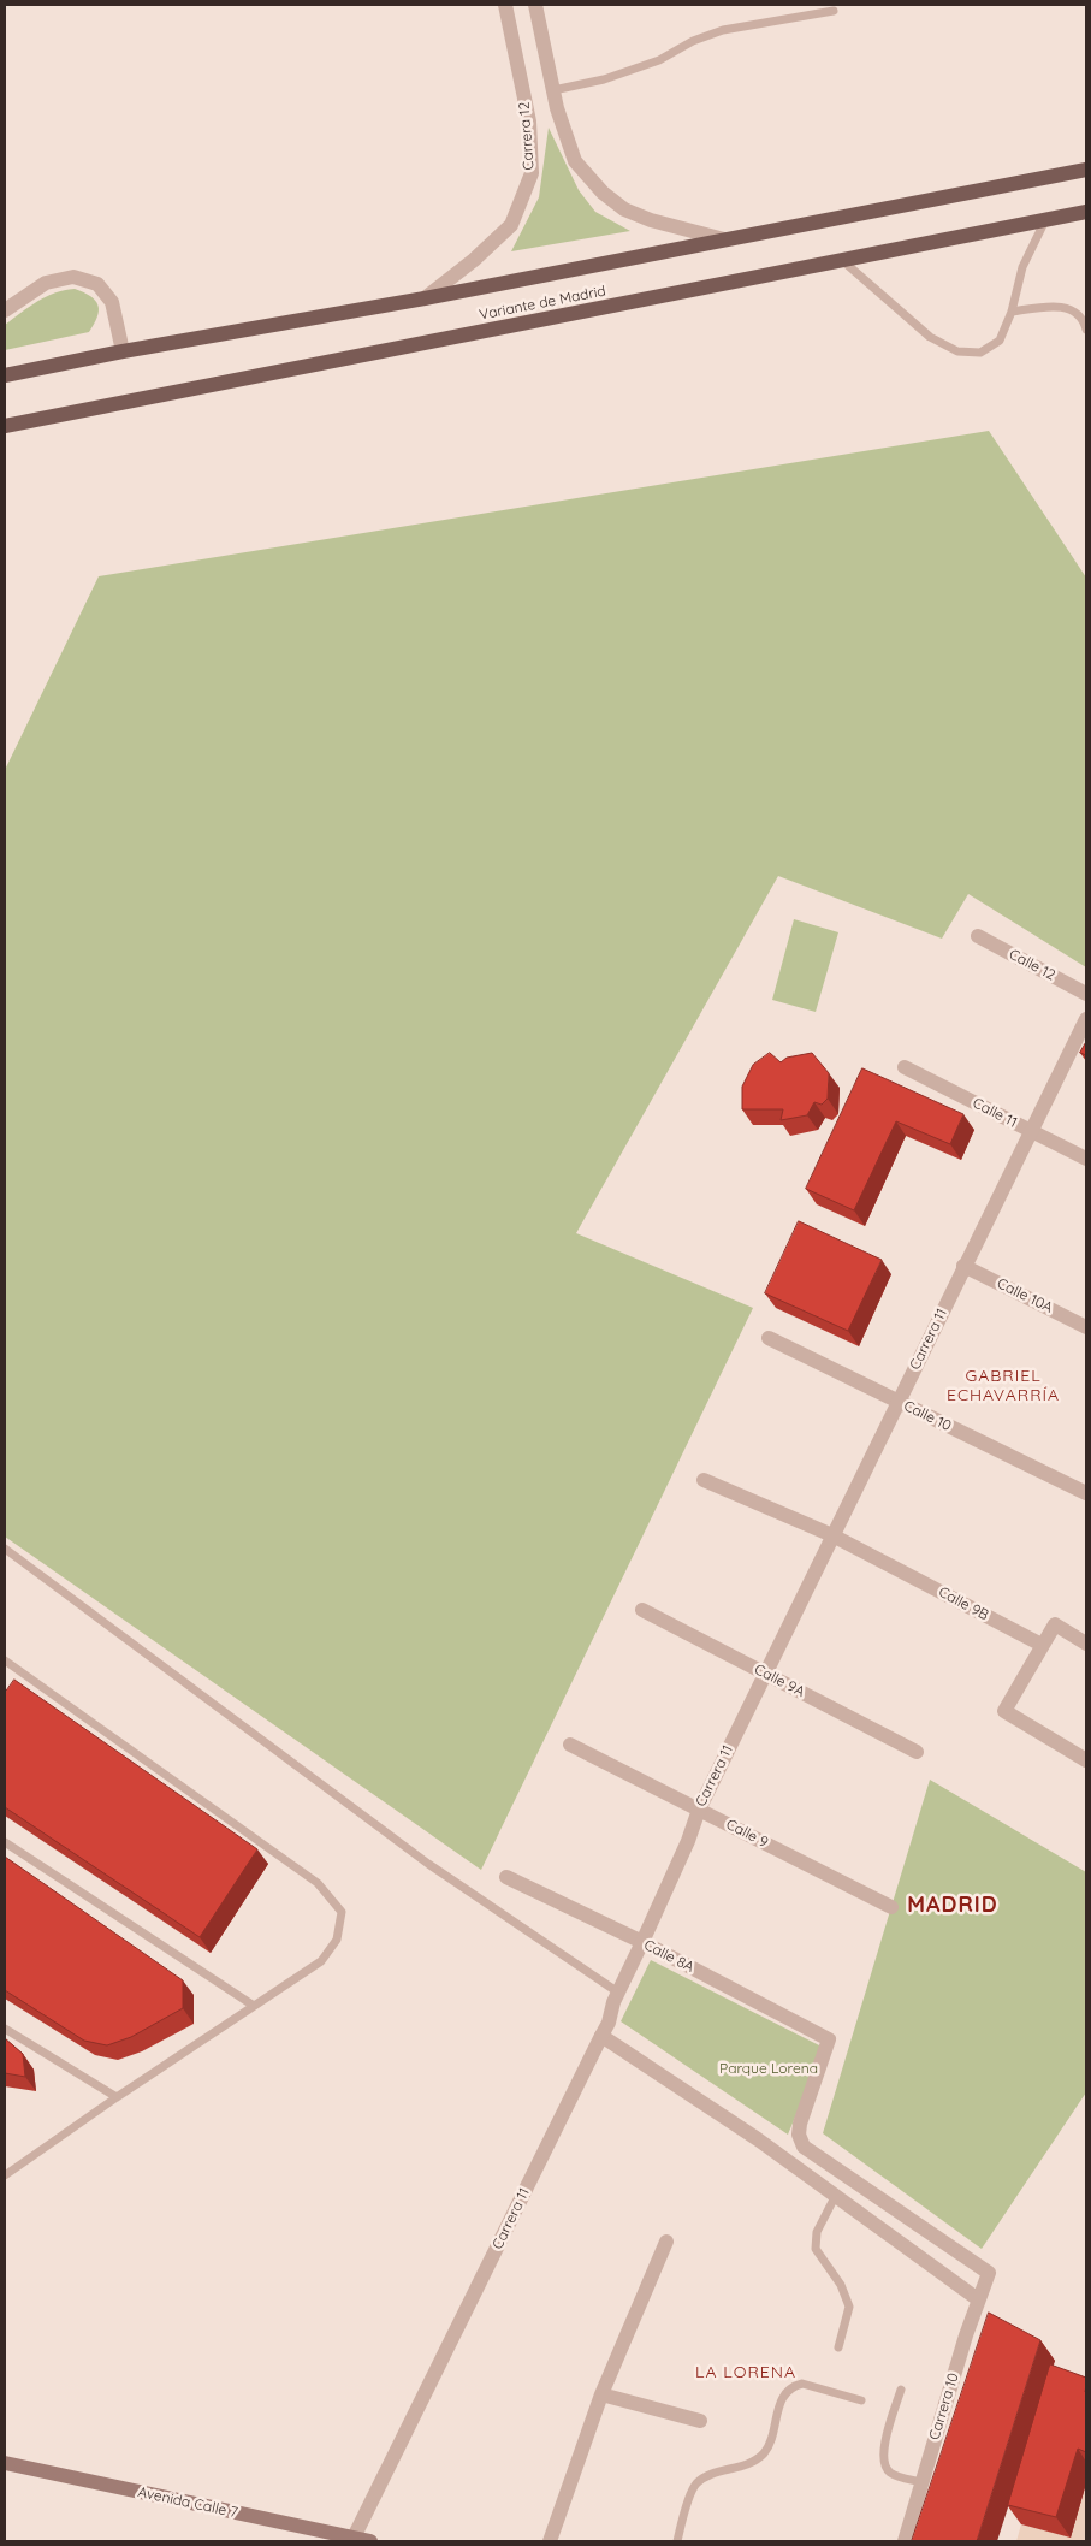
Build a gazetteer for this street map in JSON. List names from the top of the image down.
{
  "streets": {
    "main road": ["Variante de Madrid", "Avenida Calle 7"],
    "street": [
      "Carrera 12",
      "Calle 12",
      "Calle 11",
      "Calle 10A",
      "Carrera 11",
      "Calle 10",
      "Calle 9B",
      "Calle 9A",
      "Calle 9",
      "Calle 8A",
      "Carrera 10"
    ]
  },
  "crossings": [
    ["Carrera 12", "Variante de Madrid"],
    ["Calle 11", "Carrera 11"],
    ["Calle 10A", "Carrera 11"],
    ["Carrera 11", "Calle 10"],
    ["Carrera 11", "Calle 9B"],
    ["Carrera 11", "Calle 9A"],
    ["Carrera 11", "Calle 9"],
    ["Carrera 11", "Calle 8A"],
    ["Carrera 11", "Avenida Calle 7"],
    ["Calle 8A", "Carrera 10"]
  ],
  "districts": ["GABRIEL ECHAVARRÍA", "MADRID", "LA LORENA"],
  "parks": ["Parque Lorena"]
}
